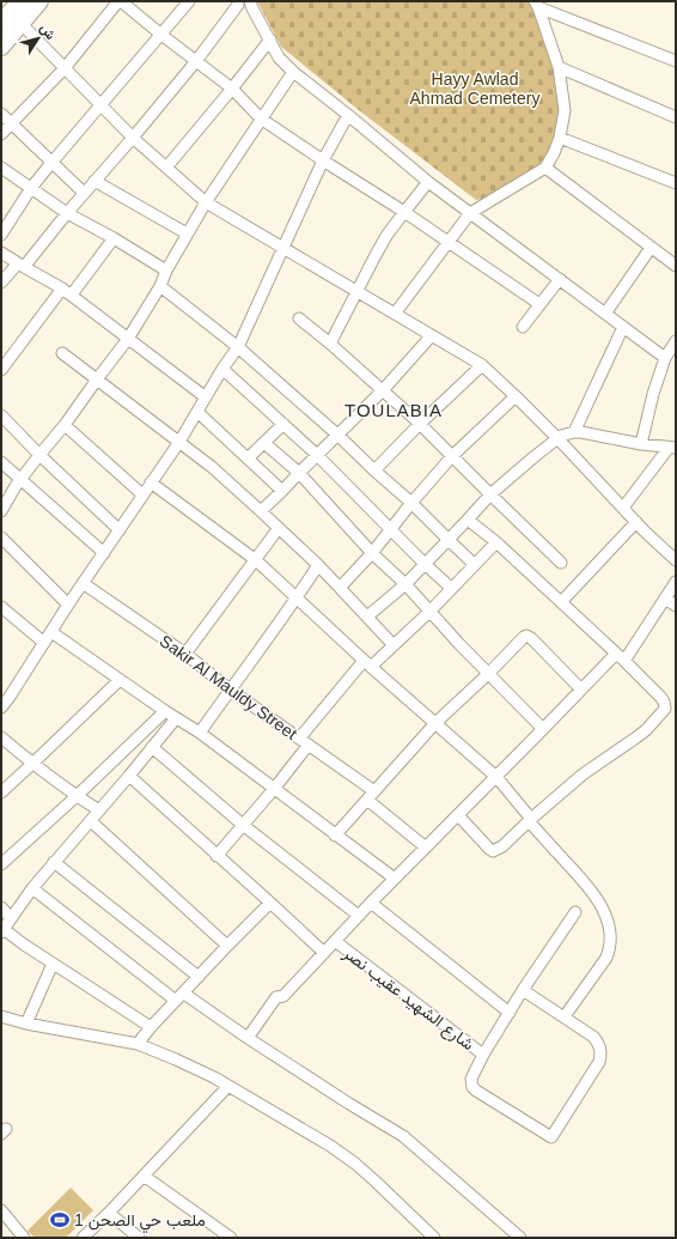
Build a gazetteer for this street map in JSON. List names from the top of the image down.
{
  "streets": {
    "street": ["Sakir Al Mauldy Street", "شارع الشهيد عقيب نصر"]
  },
  "districts": ["TOULABIA"],
  "parks": ["Hayy Awlad Ahmad Cemetery"],
  "places": {
    "sports": ["ملعب حي الصحن 1"]
  },
  "north": "top right"
}
